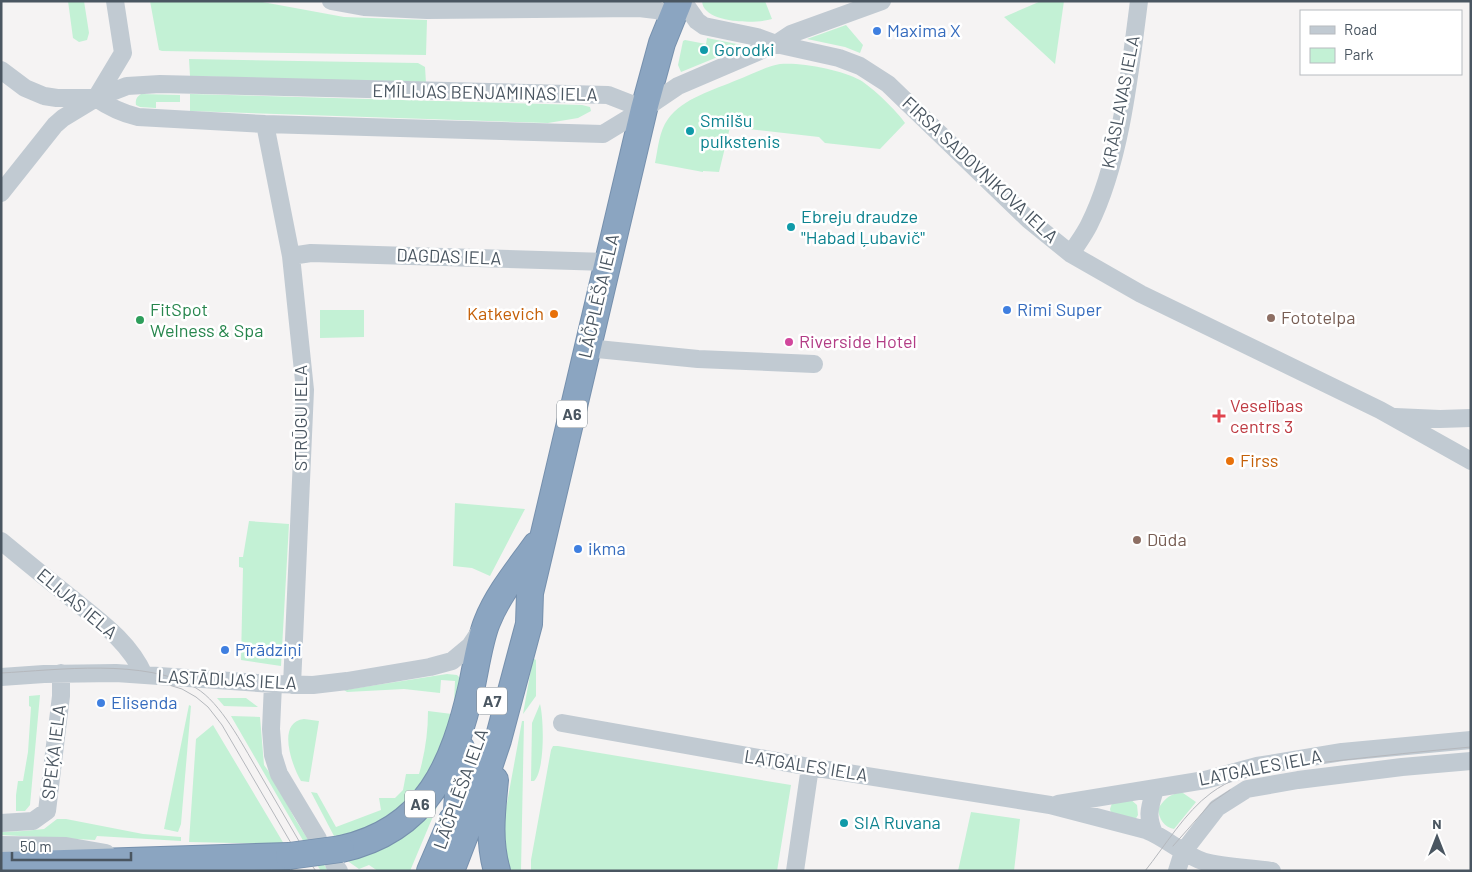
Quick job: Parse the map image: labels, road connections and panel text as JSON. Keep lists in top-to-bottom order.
{
  "streets": {
    "highway": ["LĀČPLĒŠA IELA", "A6", "A7"],
    "street": [
      "EMĪLIJAS BENJAMIŅAS IELA",
      "KRĀSLAVAS IELA",
      "FIRSA SADOVŅIKOVA IELA",
      "DAGDAS IELA",
      "STRŪGU IELA",
      "ELIJAS IELA",
      "LASTĀDIJAS IELA",
      "SPEĶA IELA",
      "LATGALES IELA"
    ]
  },
  "crossings": [
    ["EMĪLIJAS BENJAMIŅAS IELA", "LĀČPLĒŠA IELA"],
    ["EMĪLIJAS BENJAMIŅAS IELA", "STRŪGU IELA"],
    ["KRĀSLAVAS IELA", "FIRSA SADOVŅIKOVA IELA"],
    ["FIRSA SADOVŅIKOVA IELA", "LĀČPLĒŠA IELA"],
    ["DAGDAS IELA", "LĀČPLĒŠA IELA"],
    ["DAGDAS IELA", "STRŪGU IELA"],
    ["LĀČPLĒŠA IELA", "A6"],
    ["A6", "LASTĀDIJAS IELA"],
    ["STRŪGU IELA", "LASTĀDIJAS IELA"],
    ["ELIJAS IELA", "LASTĀDIJAS IELA"],
    ["LASTĀDIJAS IELA", "SPEĶA IELA"]
  ],
  "places": {
    "other": [
      "Maxima X",
      "Gorodki",
      "Smilšu pulkstenis",
      "Ebreju draudze \"Habad Ļubavič\"",
      "Rimi Super",
      "Katkevich",
      "Fototelpa",
      "FitSpot Welness & Spa",
      "Riverside Hotel",
      "Firss",
      "Dūda",
      "ikma",
      "Pīrādziņi",
      "Elisenda",
      "SIA Ruvana"
    ],
    "health": ["Veselības centrs 3"]
  },
  "legend": ["Road", "Park"],
  "scale_bar": "50 m",
  "north": "top"
}
